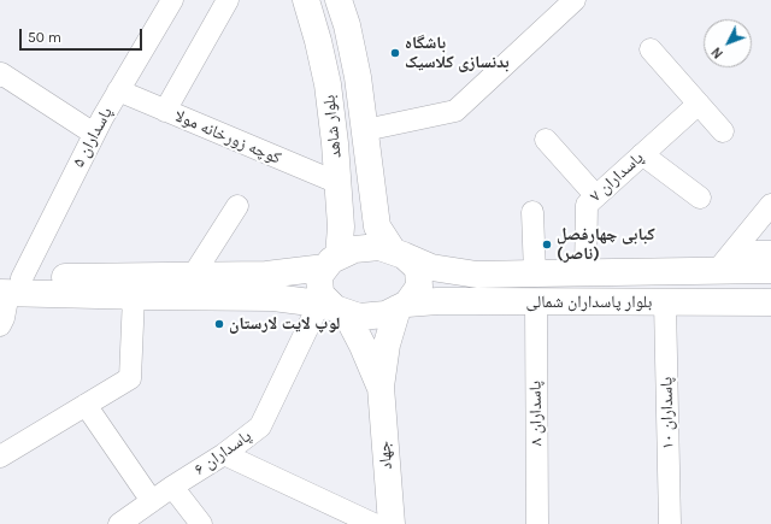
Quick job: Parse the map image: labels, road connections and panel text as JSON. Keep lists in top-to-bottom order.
{
  "streets": {
    "main road": ["بلوار شاهد", "بلوار پاسداران شمالی", "جهاد"],
    "street": [
      "پاسداران ۵",
      "کوچه زورخانه مولا",
      "پاسداران ۷",
      "پاسداران ۸",
      "پاسداران ۱۰",
      "پاسداران ۶"
    ]
  },
  "crossings": [
    ["بلوار شاهد", "کوچه زورخانه مولا"],
    ["بلوار شاهد", "بلوار پاسداران شمالی"],
    ["بلوار شاهد", "پاسداران ۶"],
    ["بلوار شاهد", "جهاد"],
    ["پاسداران ۵", "کوچه زورخانه مولا"],
    ["پاسداران ۷", "بلوار پاسداران شمالی"],
    ["بلوار پاسداران شمالی", "پاسداران ۸"],
    ["بلوار پاسداران شمالی", "پاسداران ۱۰"],
    ["بلوار پاسداران شمالی", "پاسداران ۶"],
    ["بلوار پاسداران شمالی", "جهاد"],
    ["پاسداران ۶", "جهاد"]
  ],
  "places": ["باشگاه بدنسازی کلاسیک", "کبابی چهارفصل (ناصر)", "لوپ لایت لارستان"],
  "scale_bar": "50 m",
  "north": "bottom left"
}
